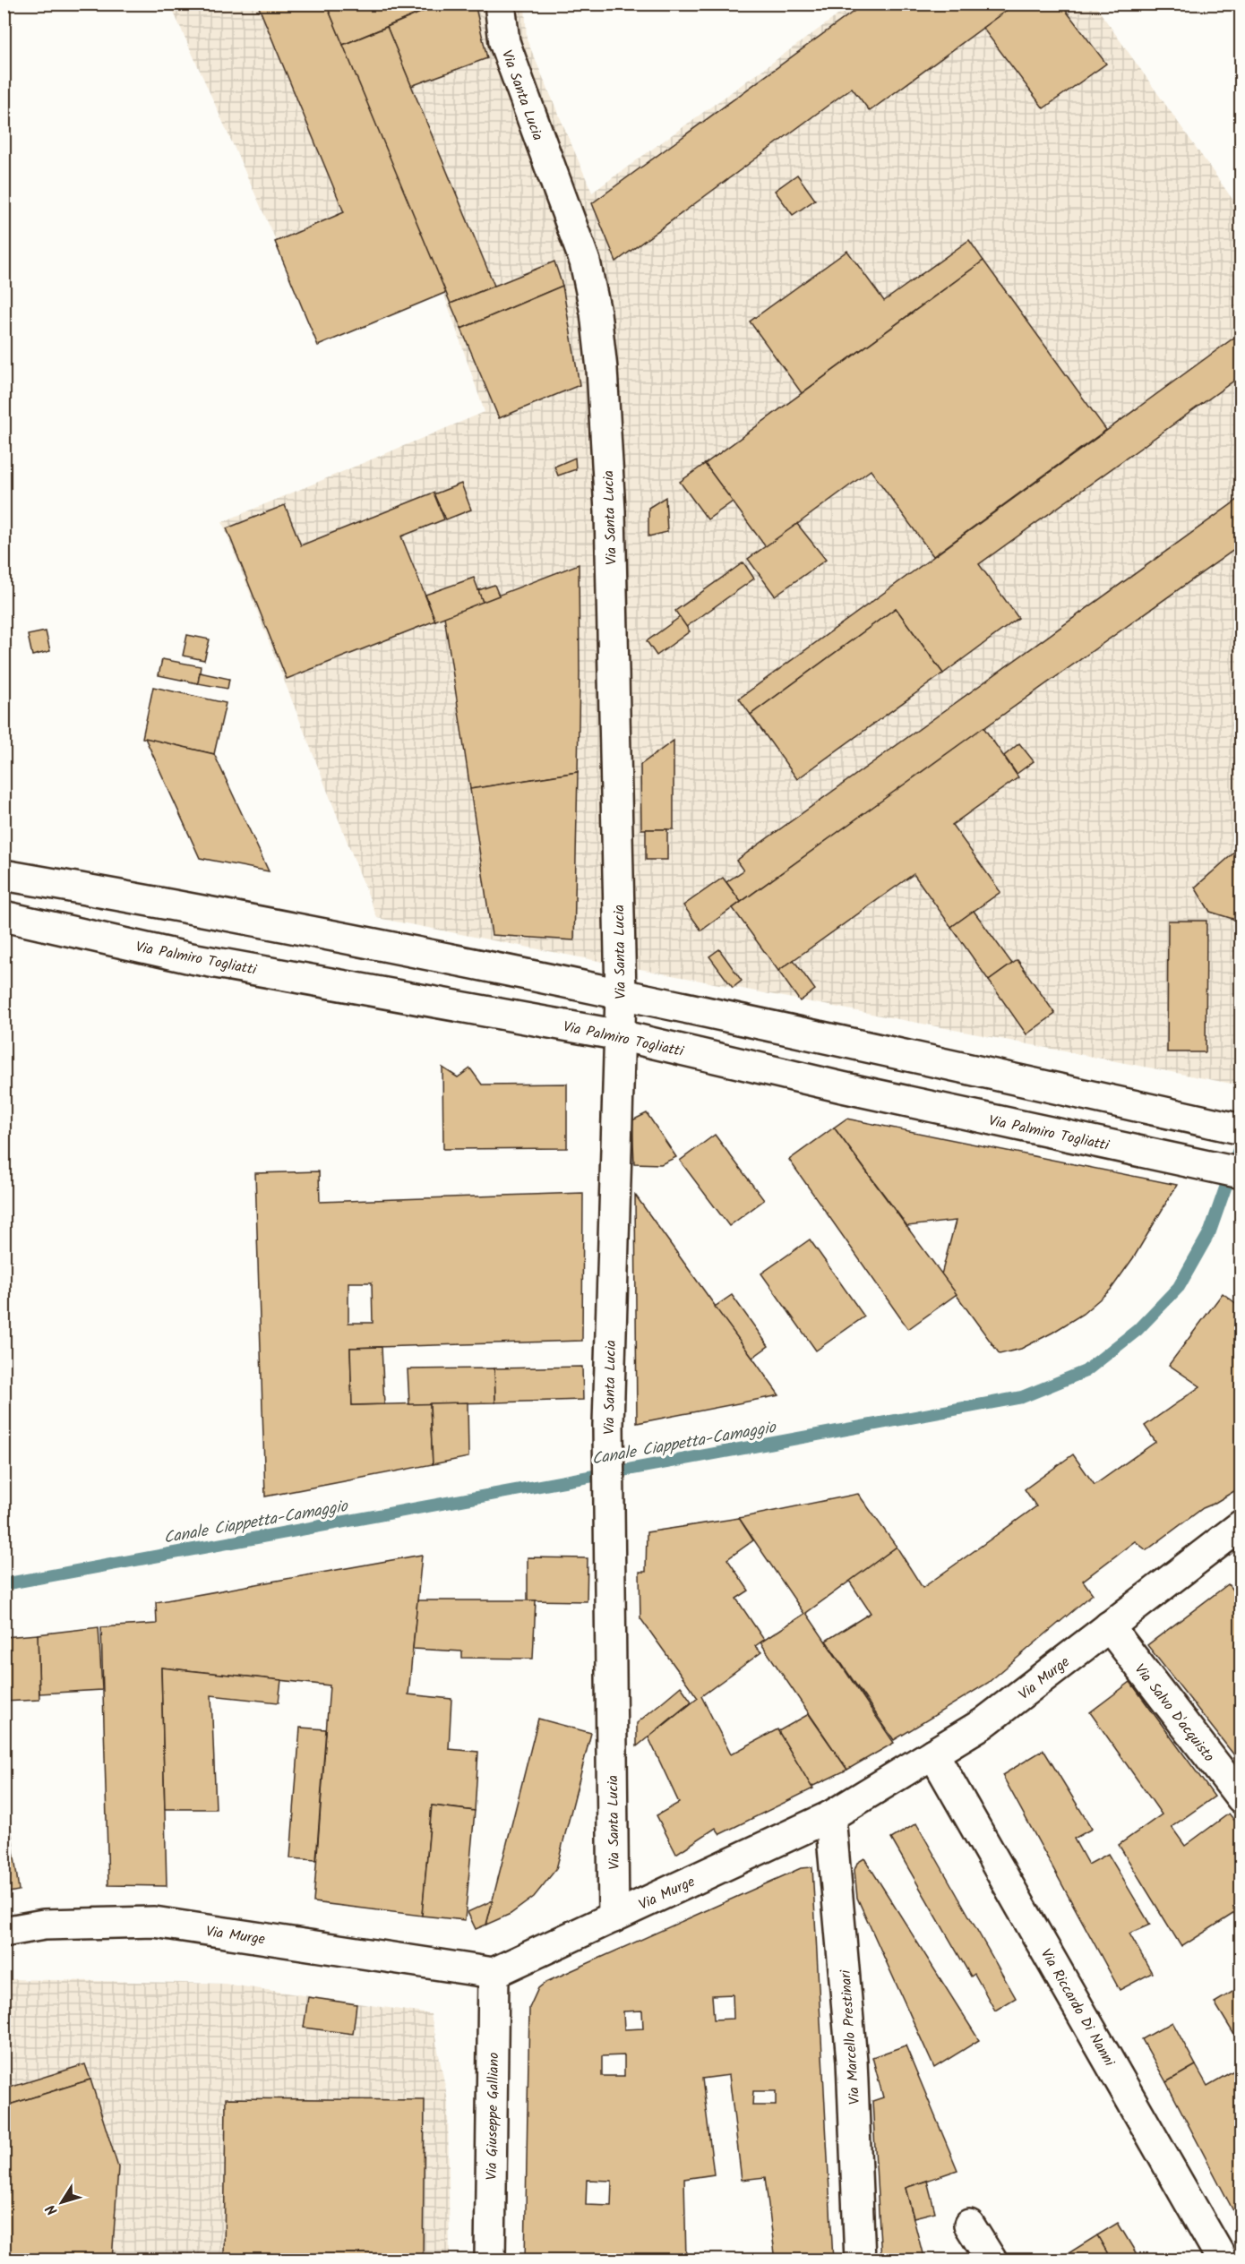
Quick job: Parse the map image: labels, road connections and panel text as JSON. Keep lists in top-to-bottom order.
{
  "streets": {
    "street": [
      "Via Santa Lucia",
      "Via Palmiro Togliatti",
      "Via Murge",
      "Via Salvo D'acquisto",
      "Via Riccardo Di Nanni",
      "Via Marcello Prestinari",
      "Via Giuseppe Galliano"
    ]
  },
  "crossings": [
    ["Via Santa Lucia", "Via Palmiro Togliatti"],
    ["Via Santa Lucia", "Via Murge"],
    ["Via Murge", "Via Salvo D'acquisto"],
    ["Via Murge", "Via Riccardo Di Nanni"],
    ["Via Murge", "Via Marcello Prestinari"],
    ["Via Murge", "Via Giuseppe Galliano"]
  ],
  "water": ["Canale Ciappetta-Camaggio"],
  "north": "bottom left"
}
